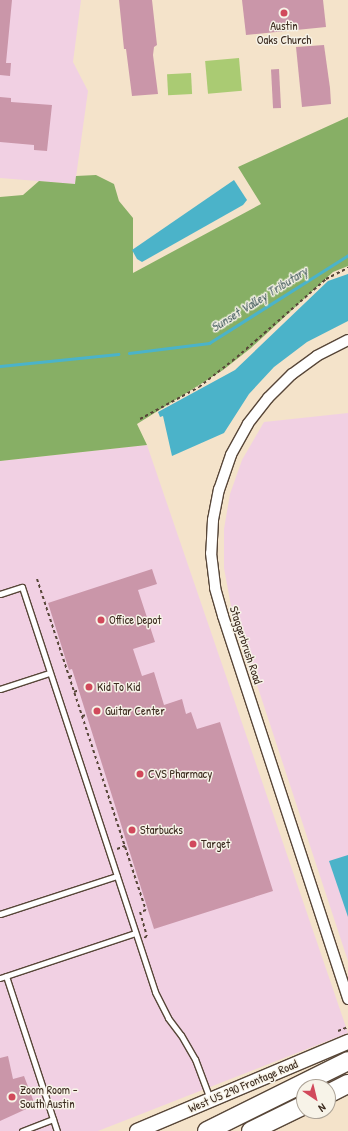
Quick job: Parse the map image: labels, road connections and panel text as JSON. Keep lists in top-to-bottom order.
{
  "streets": {
    "main road": ["West US 290 Frontage Road"],
    "street": ["Staggerbrush Road"]
  },
  "water": ["Sunset Valley Tributary"],
  "places": [
    "Austin Oaks Church",
    "Office Depot",
    "Kid To Kid",
    "Guitar Center",
    "CVS Pharmacy",
    "Starbucks",
    "Target",
    "Zoom Room - South Austin"
  ],
  "north": "bottom right"
}
